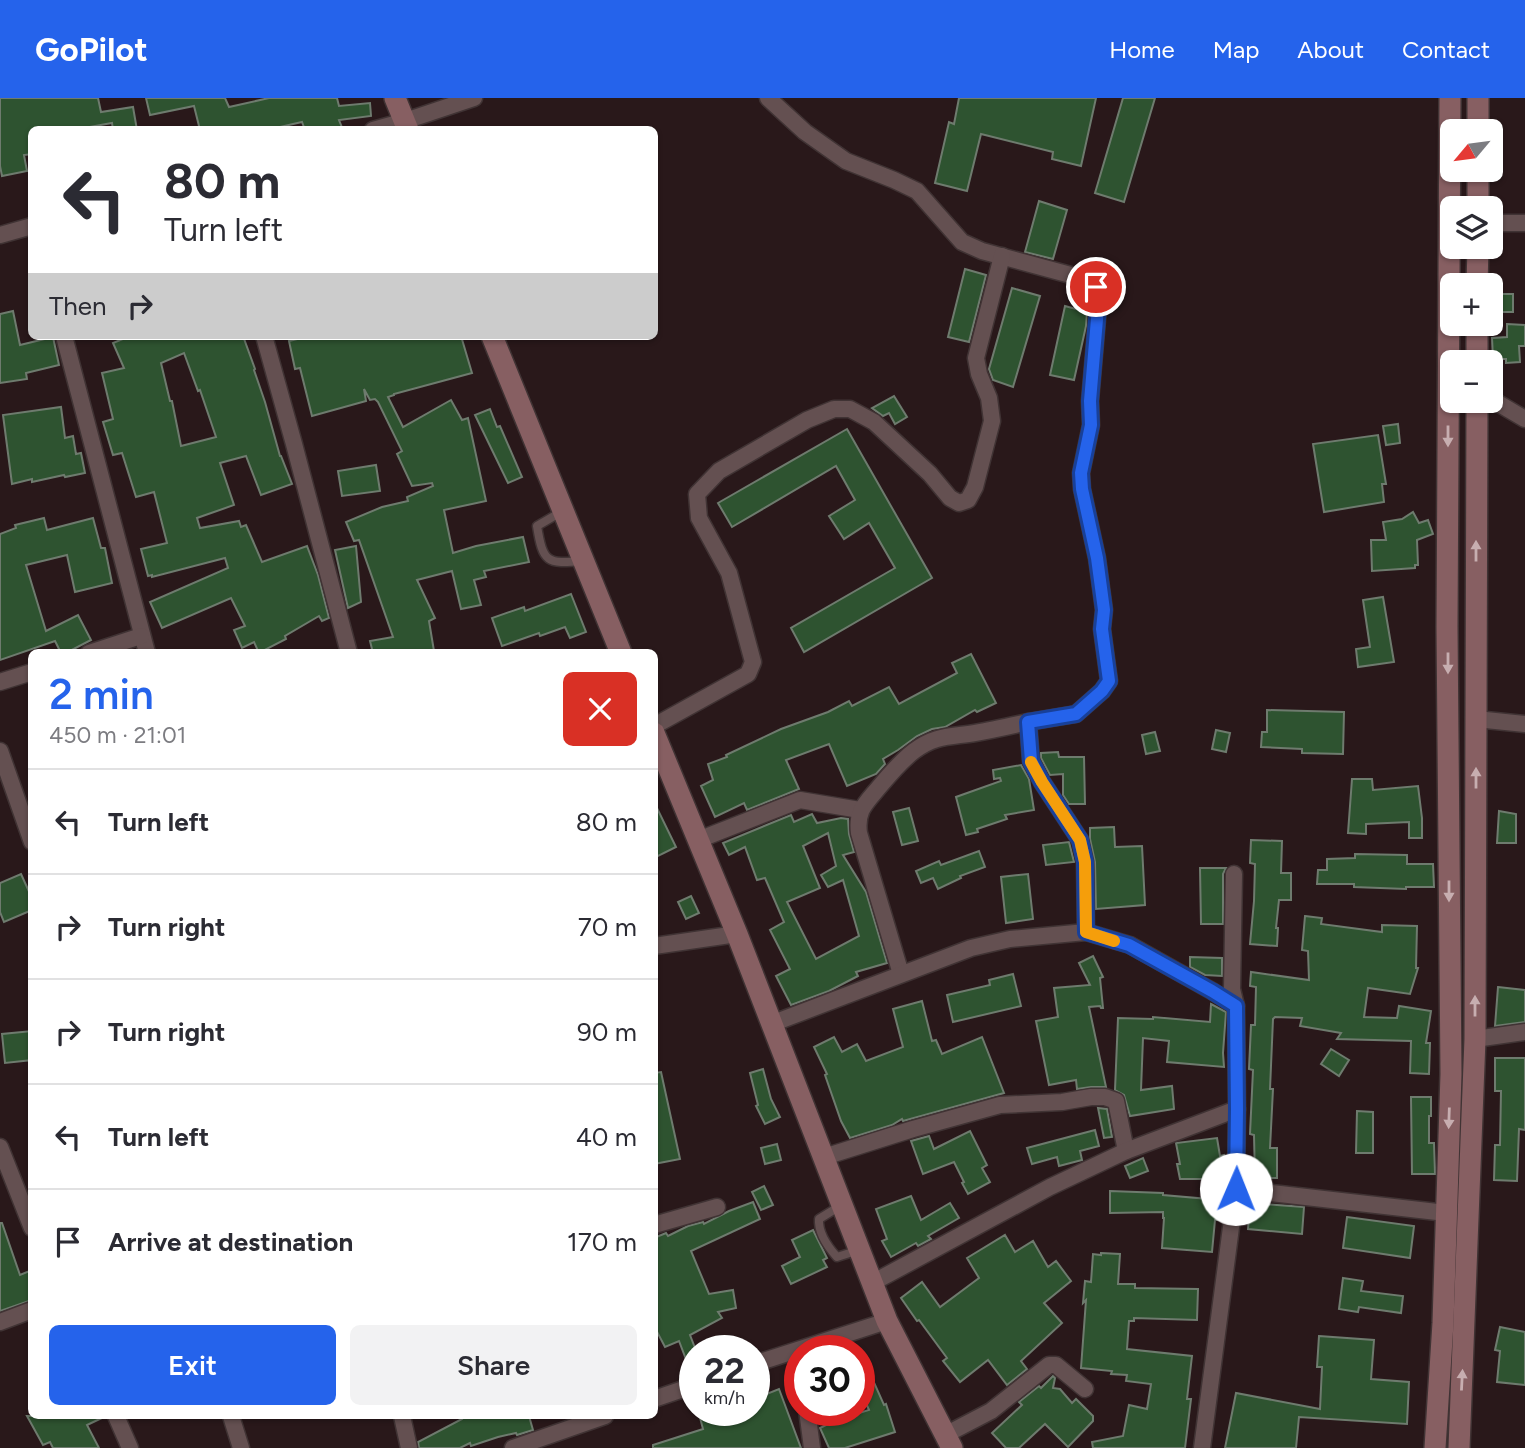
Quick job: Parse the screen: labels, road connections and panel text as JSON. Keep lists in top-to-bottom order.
{
  "north": "bottom left",
  "page": {
    "header": "GoPilot",
    "nav": [
      "Home",
      "Map",
      "About",
      "Contact"
    ],
    "map_buttons": ["+", "−"],
    "turn": ["80 m", "Turn left"],
    "then": "Then",
    "heading": ["2 min", "450 m · 21:01"],
    "list": [
      {
        "name": "Turn left",
        "value": "80 m"
      },
      {
        "name": "Turn right",
        "value": "70 m"
      },
      {
        "name": "Turn right",
        "value": "90 m"
      },
      {
        "name": "Turn left",
        "value": "40 m"
      },
      {
        "name": "Arrive at destination",
        "value": "170 m"
      }
    ],
    "buttons": ["Exit", "Share"],
    "speed": "22 km/h",
    "limit": "30"
  }
}
